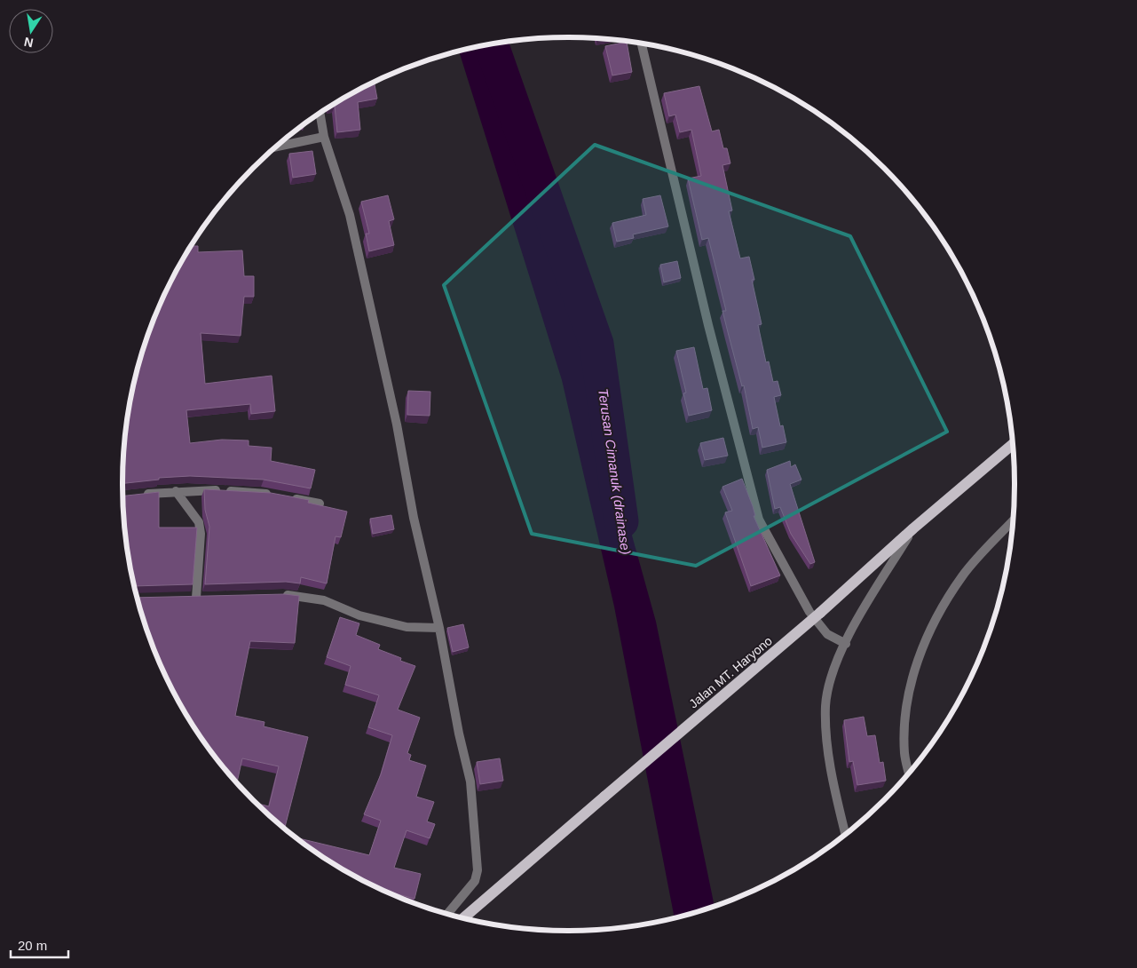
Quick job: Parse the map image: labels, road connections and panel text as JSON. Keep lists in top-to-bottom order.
{
  "streets": {
    "main road": ["Jalan MT. Haryono"]
  },
  "water": ["Terusan Cimanuk (drainase)"],
  "scale_bar": "20 m",
  "north": "bottom"
}
